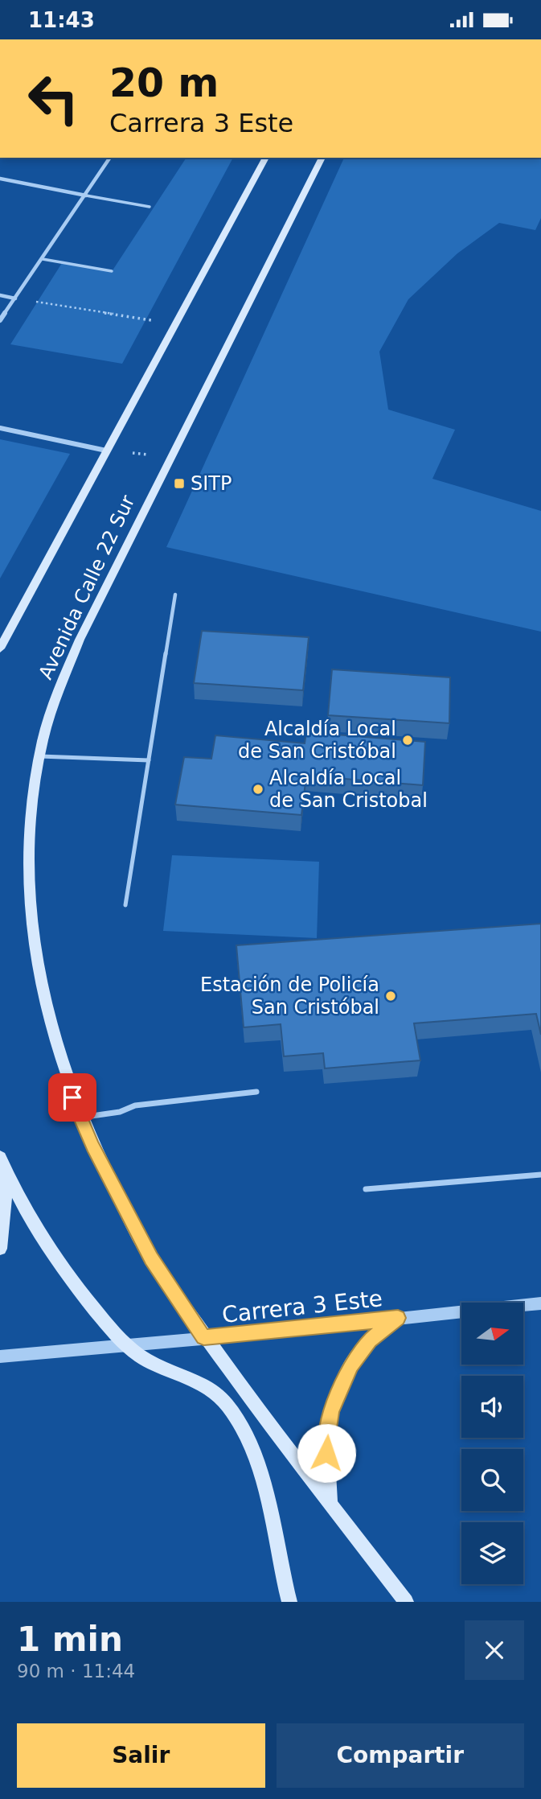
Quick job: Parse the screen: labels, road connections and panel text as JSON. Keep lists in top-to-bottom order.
{
  "streets": {
    "main road": ["Avenida Calle 22 Sur"],
    "street": ["Carrera 3 Este"]
  },
  "crossings": [
    ["Avenida Calle 22 Sur", "Carrera 3 Este"]
  ],
  "places": {
    "transit": ["SITP"],
    "other": ["Alcaldía Local de San Cristóbal", "Alcaldía Local de San Cristobal", "Estación de Policía San Cristóbal"]
  },
  "north": "right",
  "page": {
    "status": "11:43",
    "turn": ["20 m", "Carrera 3 Este"],
    "heading": ["1 min", "90 m · 11:44"],
    "buttons": ["Salir", "Compartir"]
  }
}
